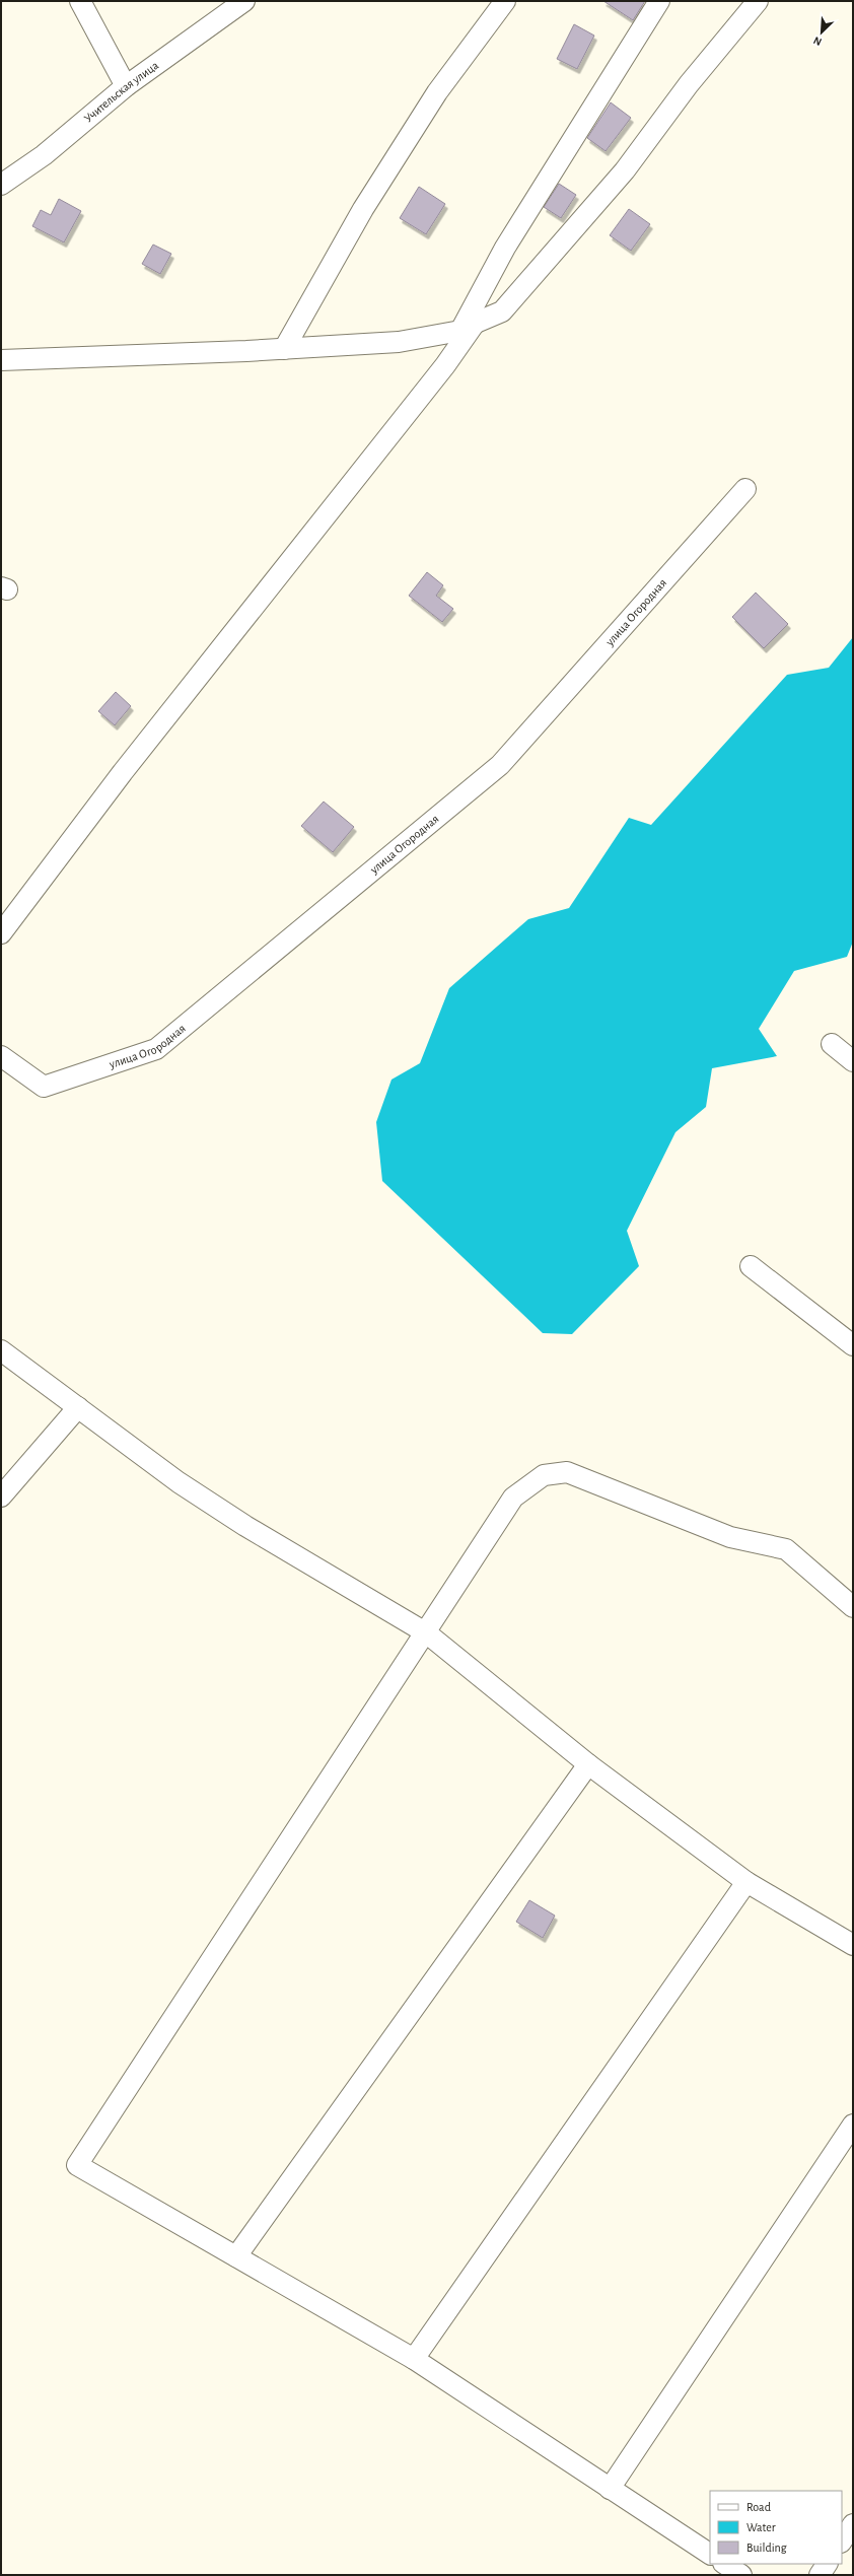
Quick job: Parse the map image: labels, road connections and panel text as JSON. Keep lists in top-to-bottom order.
{
  "streets": {
    "street": ["Учительская улица", "улица Огородная"]
  },
  "legend": ["Road", "Water", "Building"],
  "north": "bottom left"
}
